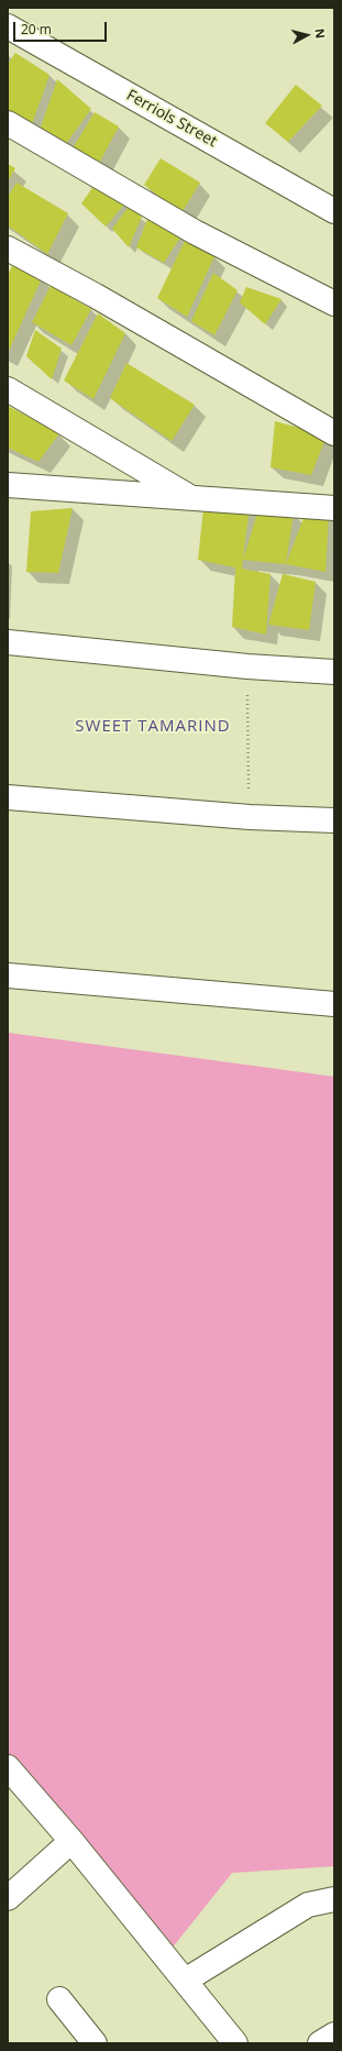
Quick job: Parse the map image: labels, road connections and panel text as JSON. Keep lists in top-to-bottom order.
{
  "streets": {
    "street": ["Ferriols Street"]
  },
  "districts": ["SWEET TAMARIND"],
  "scale_bar": "20 m",
  "north": "right"
}
